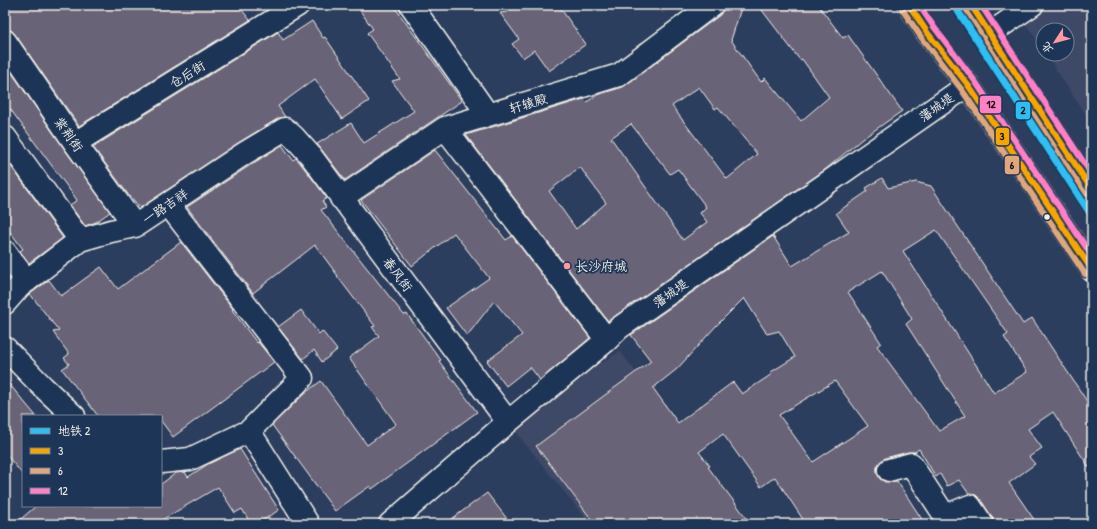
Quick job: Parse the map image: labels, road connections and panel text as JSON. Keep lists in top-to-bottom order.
{
  "streets": {
    "street": [
      "仓后街",
      "轩辕殿",
      "藩城堤",
      "紫荆街",
      "一路吉祥",
      "春风街"
    ]
  },
  "crossings": [
    ["仓后街", "紫荆街"],
    ["轩辕殿", "春风街"],
    ["藩城堤", "春风街"],
    ["紫荆街", "一路吉祥"],
    ["一路吉祥", "春风街"]
  ],
  "places": ["长沙府城"],
  "lines": [
    "metro line 2",
    "transit line 3",
    "transit line 12",
    "transit line 6"
  ],
  "legend": [
    "地铁 2",
    "3",
    "6",
    "12"
  ],
  "north": "bottom left"
}
